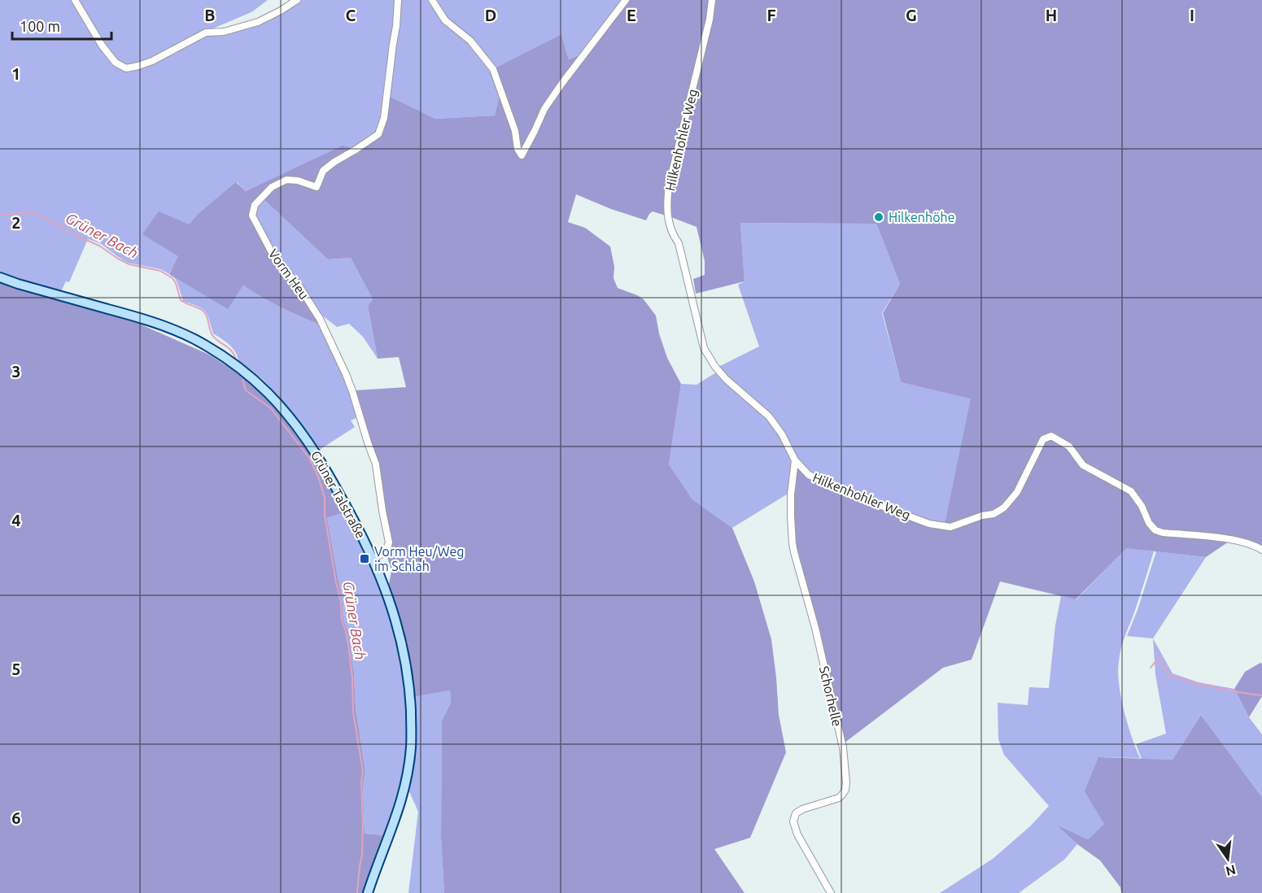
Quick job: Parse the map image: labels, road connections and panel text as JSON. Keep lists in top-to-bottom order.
{
  "streets": {
    "main road": ["Grüner Talstraße"],
    "street": ["Hilkenhohler Weg", "Vorm Heu", "Schorhelle"]
  },
  "crossings": [
    ["Hilkenhohler Weg", "Schorhelle"],
    ["Vorm Heu", "Grüner Talstraße"]
  ],
  "water": ["Grüner Bach"],
  "places": {
    "other": ["Hilkenhöhe"],
    "transit": ["Vorm Heu/Weg im Schlah"]
  },
  "scale_bar": "100 m",
  "north": "bottom",
  "grid": {
    "columns": [
      "B",
      "C",
      "D",
      "E",
      "F",
      "G",
      "H",
      "I"
    ],
    "rows": [
      "1",
      "2",
      "3",
      "4",
      "5",
      "6"
    ]
  }
}
